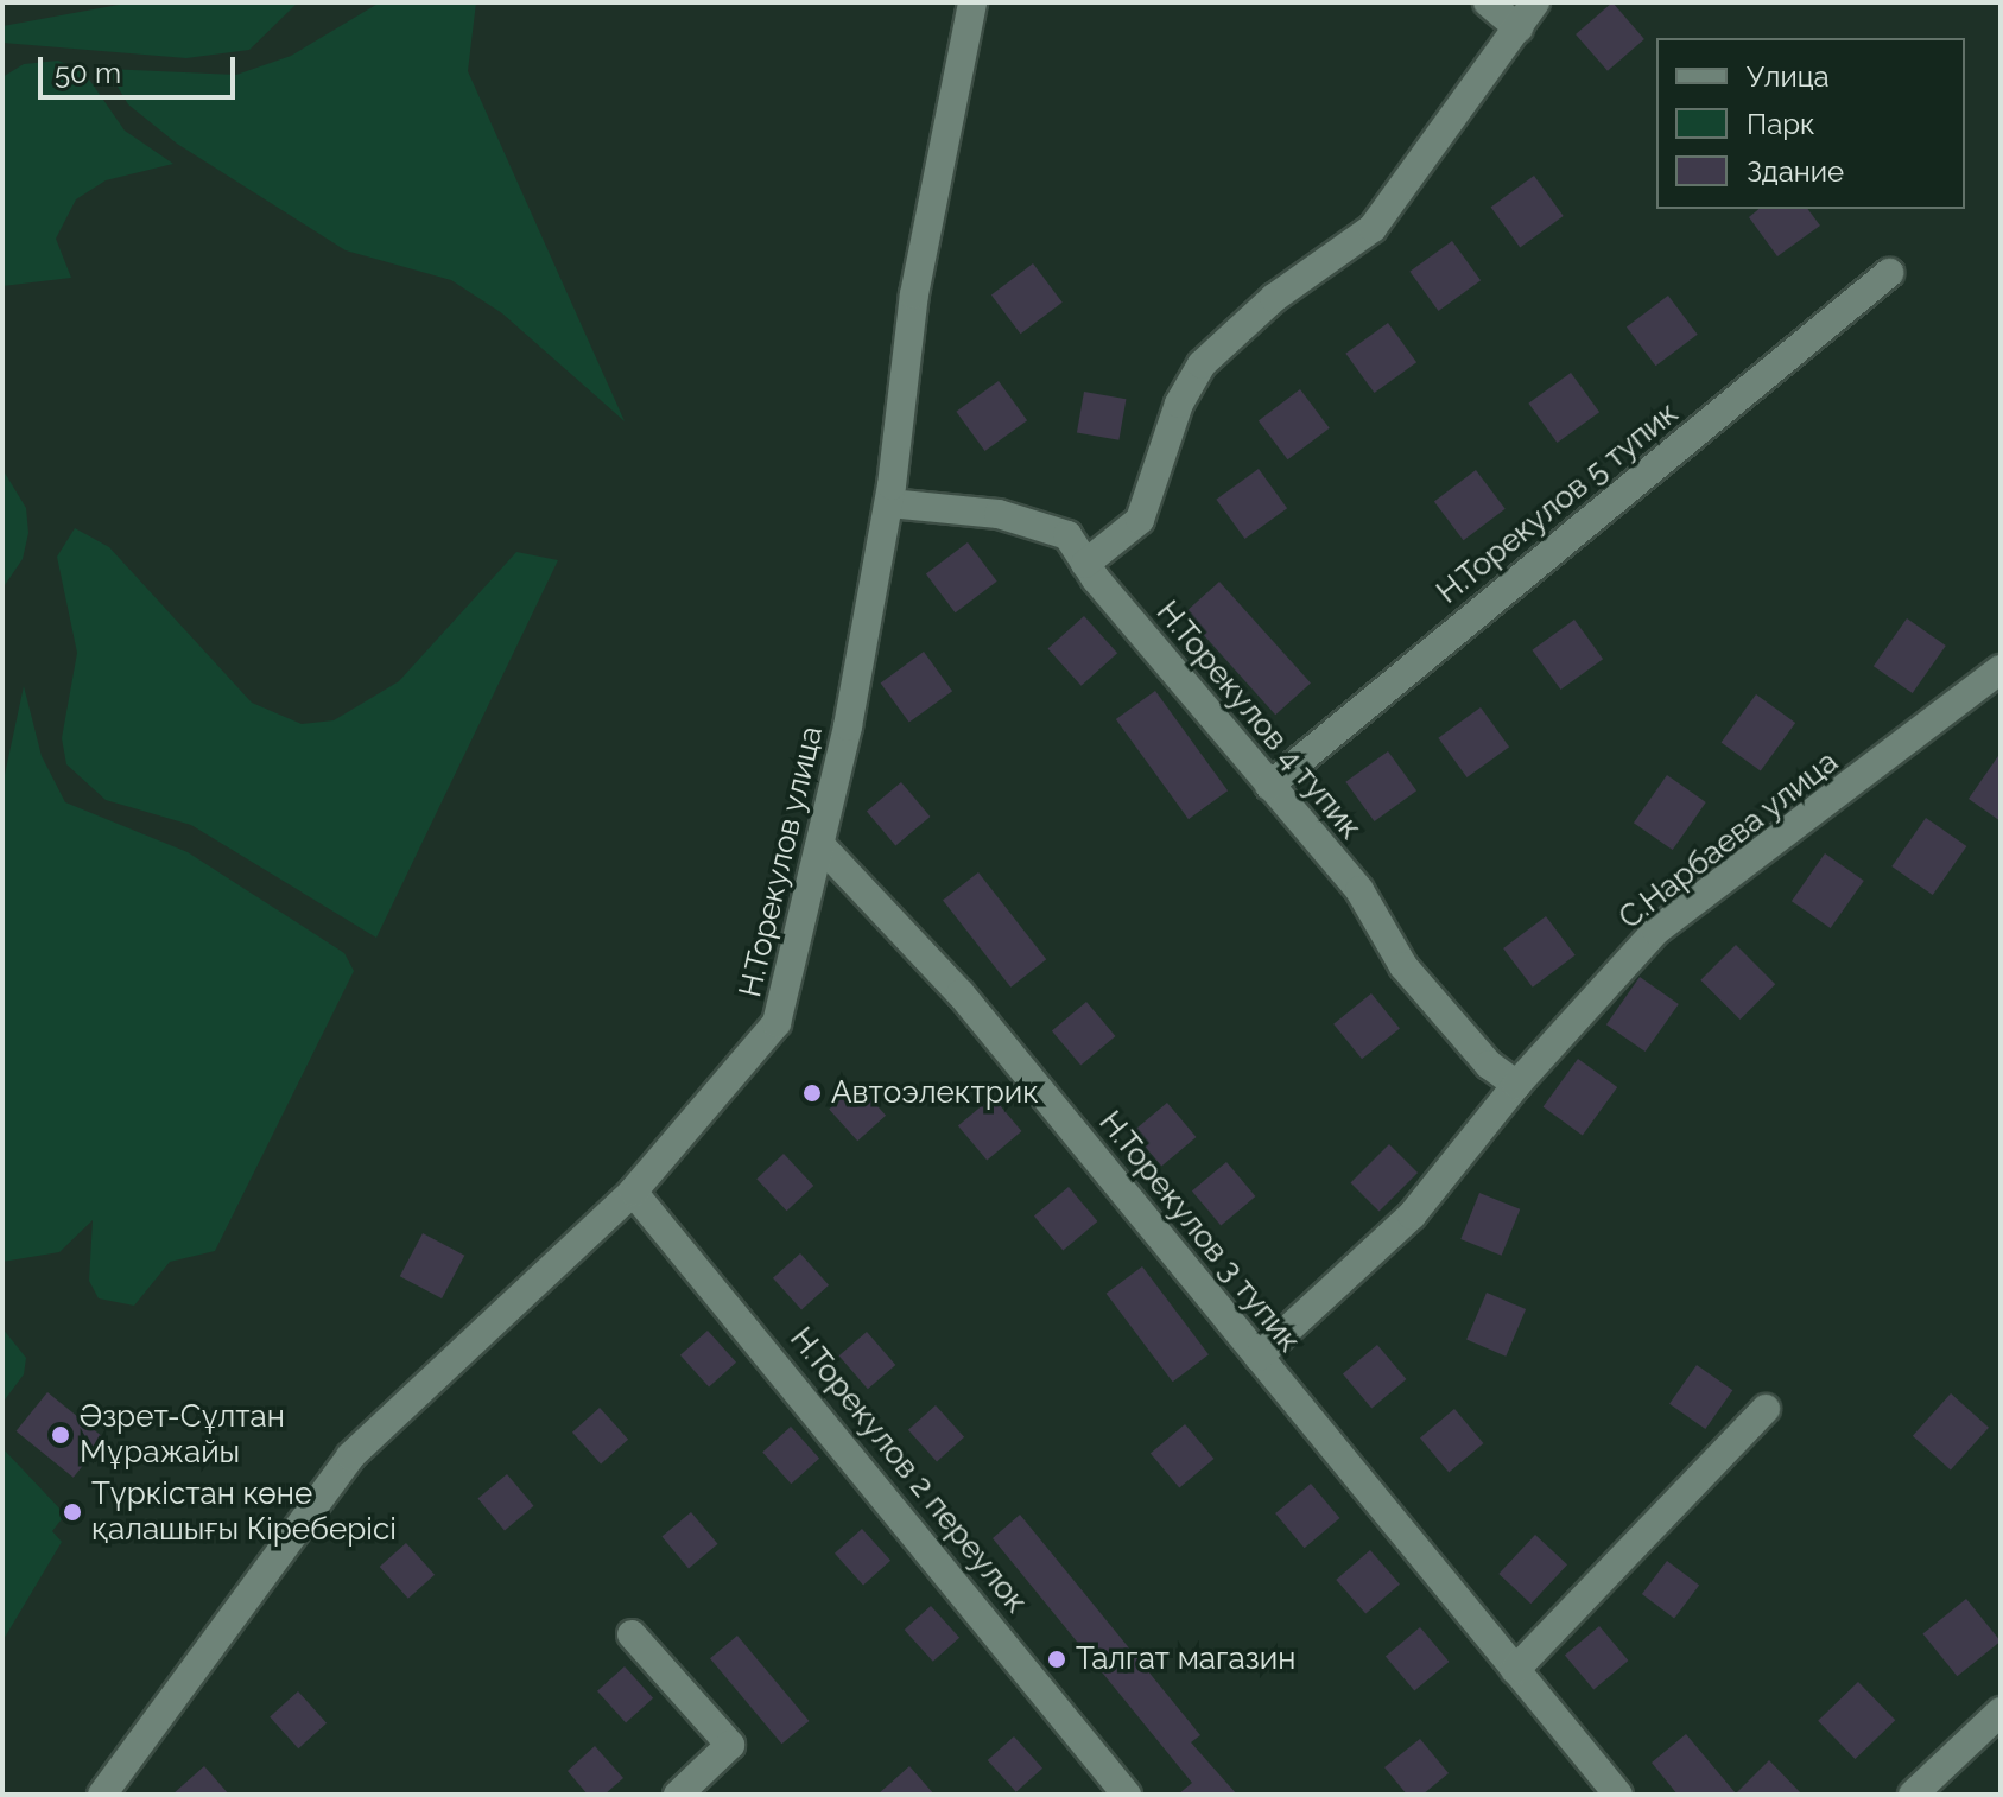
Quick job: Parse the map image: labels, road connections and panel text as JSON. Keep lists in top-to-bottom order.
{
  "streets": {
    "street": [
      "Н.Торекулов 5 тупик",
      "Н.Торекулов 4 тупик",
      "С.Нарбаева улица",
      "Н.Торекулов улица",
      "Н.Торекулов 3 тупик",
      "Н.Торекулов 2 переулок"
    ]
  },
  "crossings": [
    ["Н.Торекулов 5 тупик", "Н.Торекулов 4 тупик"],
    ["Н.Торекулов 4 тупик", "С.Нарбаева улица"],
    ["Н.Торекулов 4 тупик", "Н.Торекулов улица"],
    ["С.Нарбаева улица", "Н.Торекулов 3 тупик"],
    ["Н.Торекулов улица", "Н.Торекулов 3 тупик"],
    ["Н.Торекулов улица", "Н.Торекулов 2 переулок"]
  ],
  "places": [
    "Автоэлектрик",
    "Әзрет-Сұлтан Мұражайы",
    "Түркістан көне қалашығы Кіреберісі",
    "Талгат магазин"
  ],
  "legend": ["Улица", "Парк", "Здание"],
  "scale_bar": "50 m"
}
